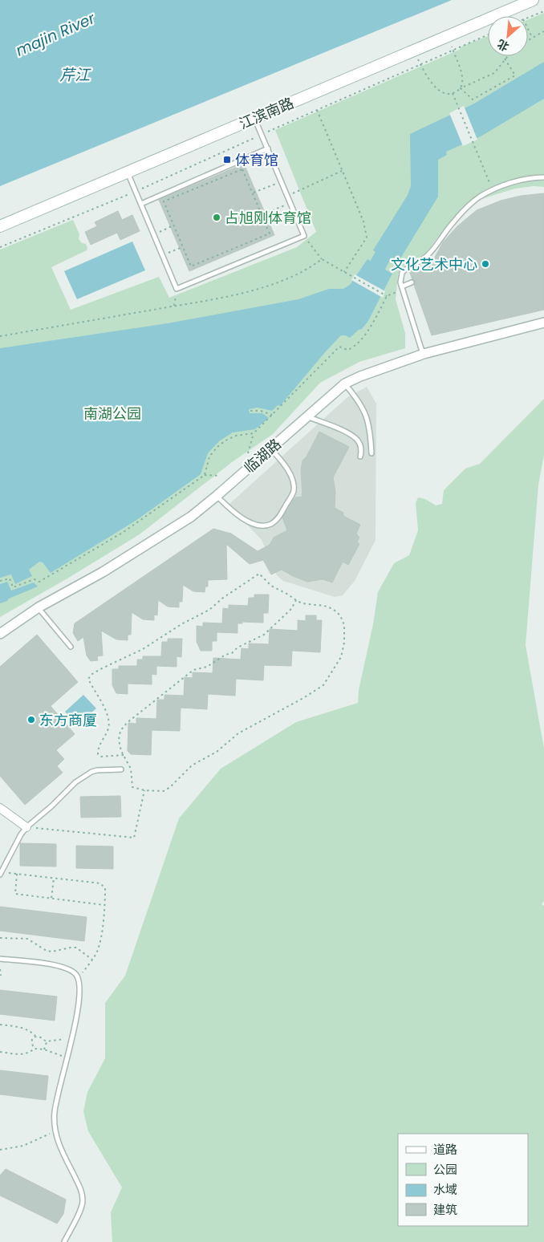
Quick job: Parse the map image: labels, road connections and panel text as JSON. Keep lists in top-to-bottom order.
{
  "streets": {
    "main road": ["江滨南路"],
    "street": ["临湖路"]
  },
  "water": ["majin River", "芹江"],
  "parks": ["南湖公园"],
  "places": {
    "transit": ["体育馆"],
    "other": ["占旭刚体育馆", "文化艺术中心", "东方商厦"]
  },
  "legend": [
    "道路",
    "公园",
    "水域",
    "建筑"
  ],
  "north": "bottom left"
}
